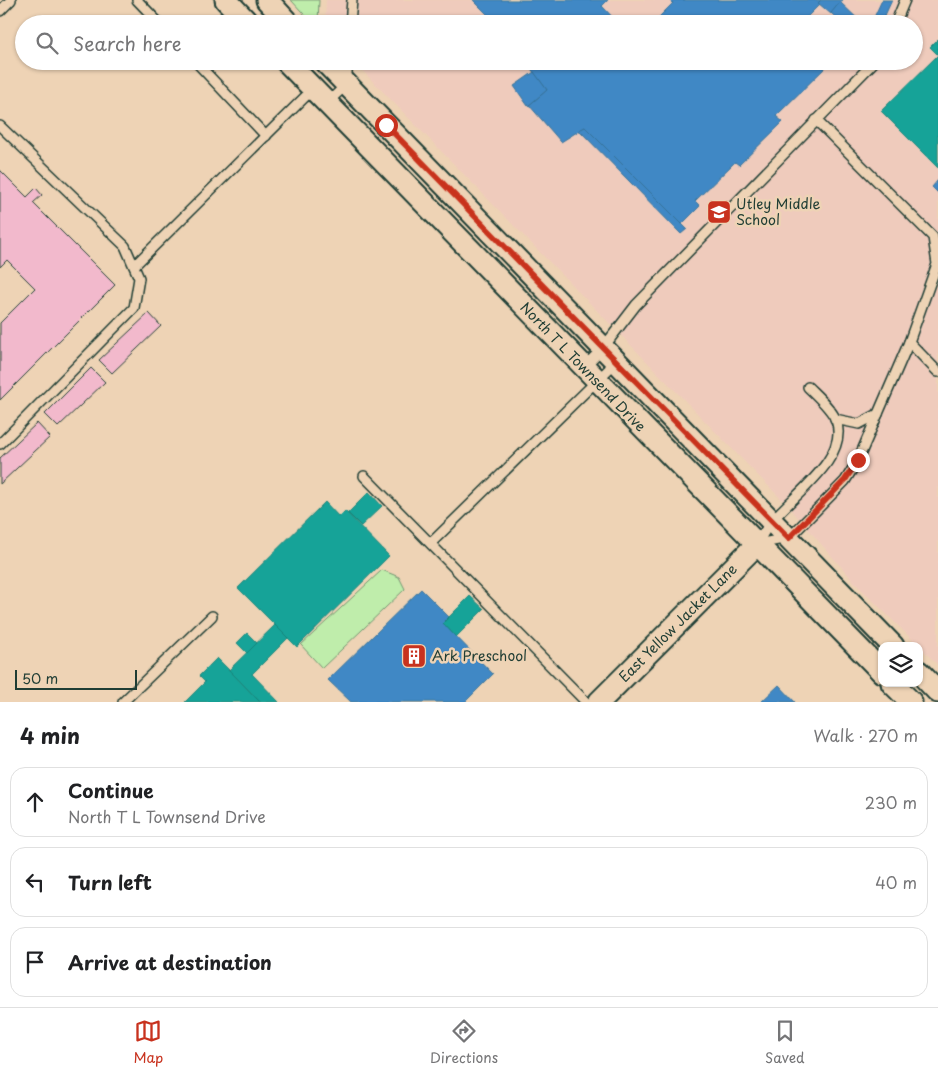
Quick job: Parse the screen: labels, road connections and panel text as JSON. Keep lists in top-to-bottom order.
{
  "streets": {
    "street": ["North T L Townsend Drive", "East Yellow Jacket Lane"]
  },
  "crossings": [
    ["North T L Townsend Drive", "East Yellow Jacket Lane"]
  ],
  "places": {
    "school or university": ["Utley Middle School"],
    "building": ["Ark Preschool"]
  },
  "scale_bar": "50 m",
  "page": {
    "search": "Search here",
    "scale": "50 m",
    "heading": ["4 min", "Walk · 270 m"],
    "list": [
      ["Continue", "North T L Townsend Drive", "230 m"],
      ["Turn left", "40 m"],
      "Arrive at destination"
    ],
    "nav": ["Map", "Directions", "Saved"]
  }
}
